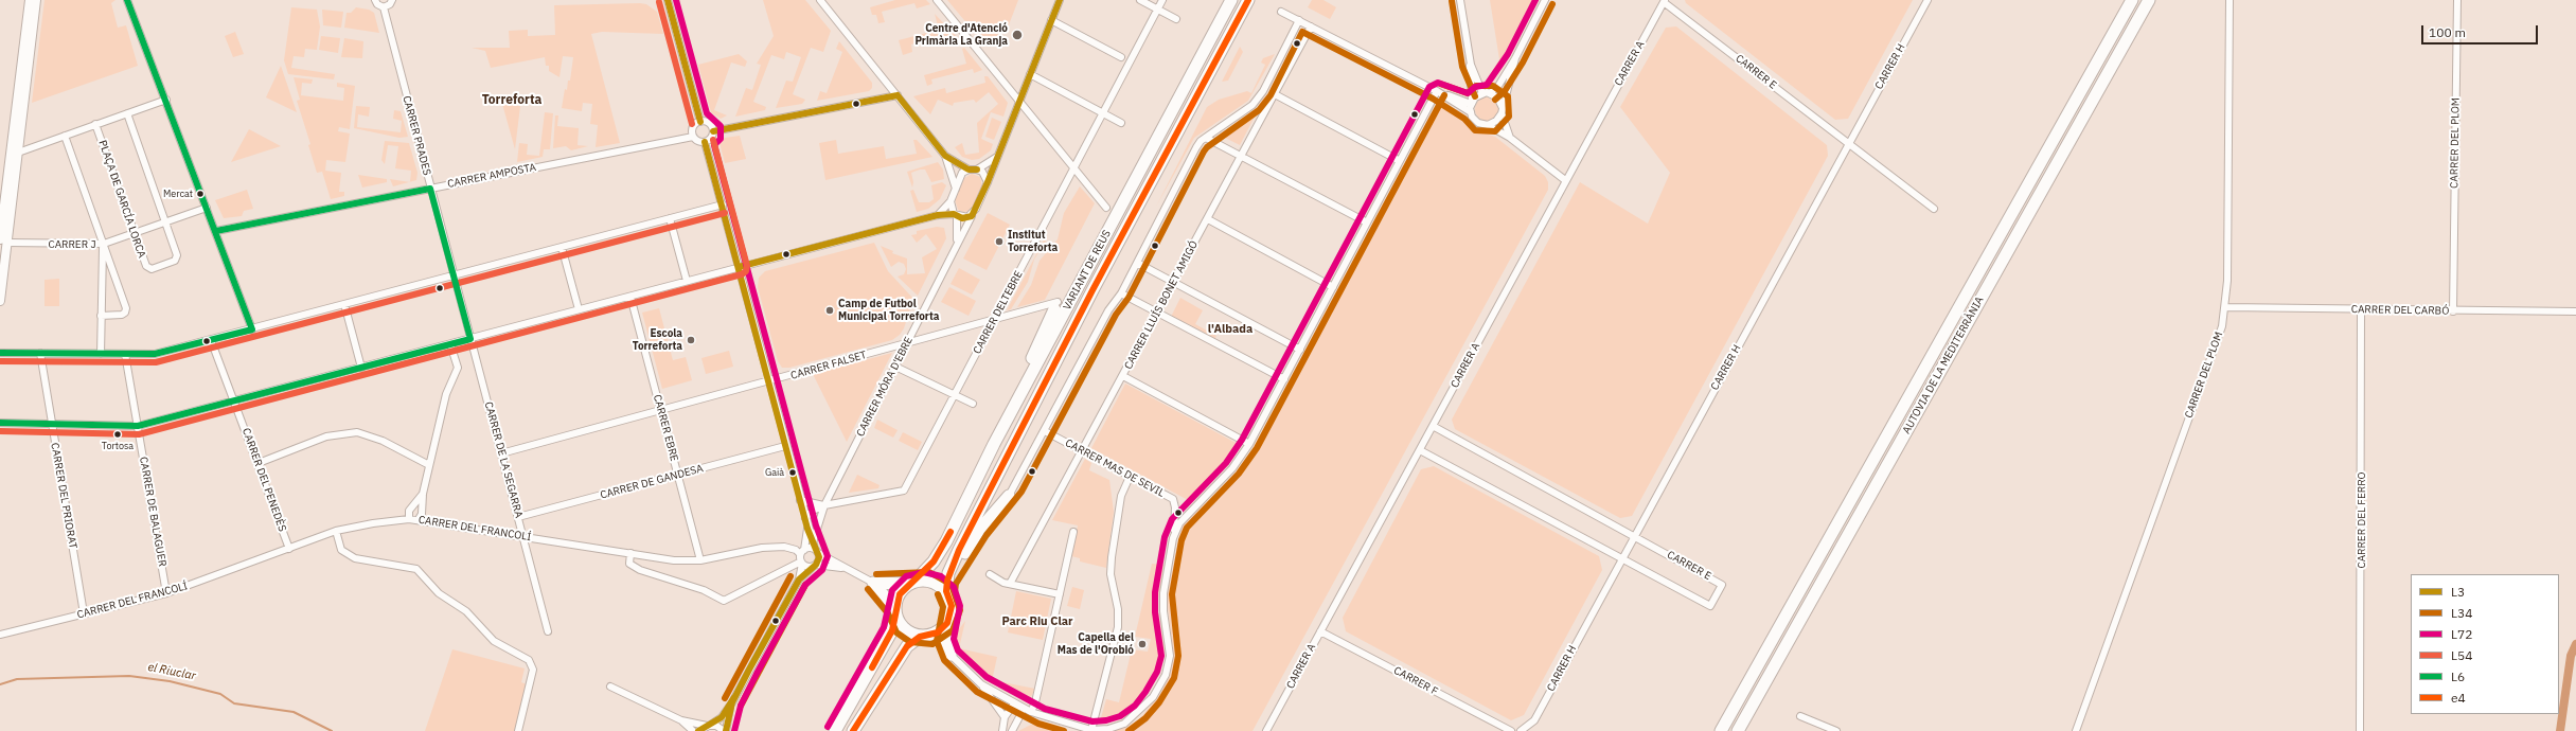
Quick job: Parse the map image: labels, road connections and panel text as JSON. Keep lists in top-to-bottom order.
{
  "streets": {
    "highway": ["VARIANT DE REUS", "AUTOVIA DE LA MEDITERRÀNIA"],
    "street": [
      "CARRER A",
      "CARRER H",
      "CARRER E",
      "CARRER PRADES",
      "CARRER DEL PLOM",
      "CARRER AMPOSTA",
      "PLAÇA DE GARCÍA LORCA",
      "CARRER J",
      "CARRER LLUÍS BONET AMIGÓ",
      "CARRER DEL CARBÓ",
      "CARRER DELTEBRE",
      "CARRER FALSET",
      "CARRER MÓRA D'EBRE",
      "CARRER EBRE",
      "CARRER DE LA SEGARRA",
      "CARRER MAS DE SEVIL",
      "CARRER DEL PENEDÈS",
      "CARRER DE GANDESA",
      "CARRER DEL PRIORAT",
      "CARRER DE BALAGUER",
      "CARRER DEL FERRO",
      "CARRER DEL FRANCOLÍ",
      "CARRER F"
    ]
  },
  "crossings": [
    ["CARRER A", "CARRER E"],
    ["CARRER A", "CARRER F"],
    ["CARRER H", "CARRER E"],
    ["CARRER PRADES", "CARRER AMPOSTA"],
    ["CARRER PRADES", "CARRER DE LA SEGARRA"],
    ["CARRER DEL PLOM", "CARRER DEL CARBÓ"],
    ["PLAÇA DE GARCÍA LORCA", "CARRER J"],
    ["CARRER LLUÍS BONET AMIGÓ", "CARRER MAS DE SEVIL"],
    ["CARRER DEL CARBÓ", "CARRER DEL FERRO"],
    ["CARRER DELTEBRE", "CARRER FALSET"],
    ["CARRER DELTEBRE", "CARRER MÓRA D'EBRE"],
    ["CARRER FALSET", "CARRER MÓRA D'EBRE"],
    ["CARRER FALSET", "CARRER EBRE"],
    ["CARRER FALSET", "CARRER DE LA SEGARRA"],
    ["CARRER MÓRA D'EBRE", "CARRER DEL FRANCOLÍ"],
    ["CARRER EBRE", "CARRER DE GANDESA"],
    ["CARRER EBRE", "CARRER DEL FRANCOLÍ"],
    ["CARRER DE LA SEGARRA", "CARRER DE GANDESA"],
    ["CARRER DE LA SEGARRA", "CARRER DEL FRANCOLÍ"],
    ["CARRER DEL PENEDÈS", "CARRER DEL FRANCOLÍ"],
    ["CARRER DEL PRIORAT", "CARRER DEL FRANCOLÍ"],
    ["CARRER DE BALAGUER", "CARRER DEL FRANCOLÍ"]
  ],
  "districts": ["Torreforta", "l'Albada", "Parc Riu Clar"],
  "water": ["el Riuclar"],
  "places": [
    "Centre d'Atenció Primària La Granja",
    "Mercat",
    "Institut Torreforta",
    "Camp de Futbol Municipal Torreforta",
    "Escola Torreforta",
    "Tortosa",
    "Gaià",
    "Capella del Mas de l'Orobió"
  ],
  "lines": [
    "transit line L3",
    "transit line L72",
    "transit line L6",
    "transit line e4",
    "transit line L34",
    "transit line L54"
  ],
  "legend": [
    "L3",
    "L34",
    "L72",
    "L54",
    "L6",
    "e4"
  ],
  "scale_bar": "100 m"
}
